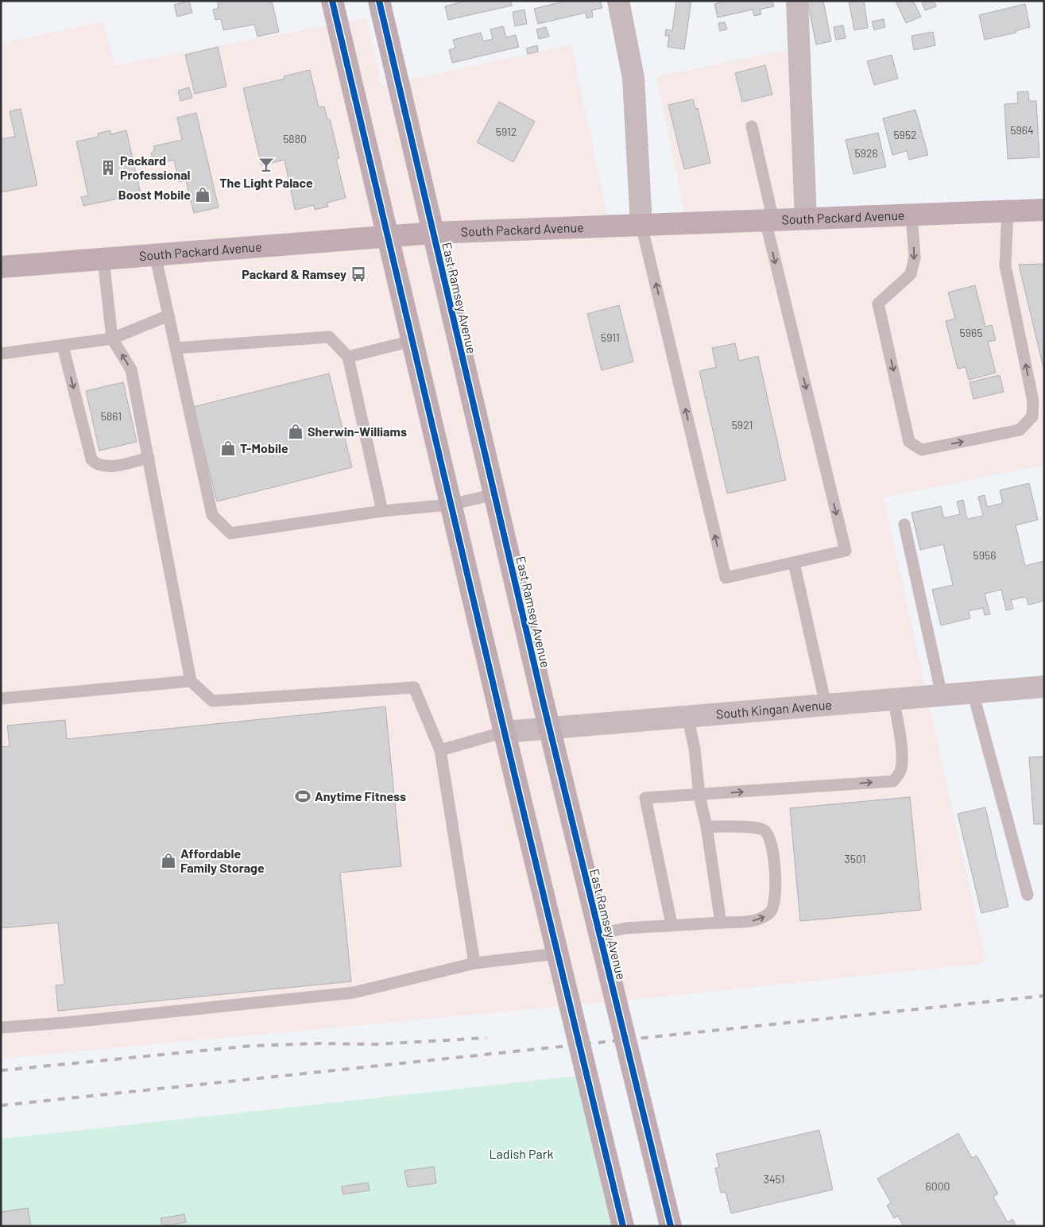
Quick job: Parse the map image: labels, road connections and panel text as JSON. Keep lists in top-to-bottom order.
{
  "streets": {
    "street": ["South Packard Avenue", "East Ramsey Avenue", "South Kingan Avenue"]
  },
  "crossings": [
    ["South Packard Avenue", "East Ramsey Avenue"],
    ["East Ramsey Avenue", "South Kingan Avenue"]
  ],
  "parks": ["Ladish Park"],
  "places": {
    "bar": ["The Light Palace"],
    "building": ["Packard Professional"],
    "shop": [
      "Boost Mobile",
      "Sherwin-Williams",
      "T-Mobile",
      "Affordable Family Storage"
    ],
    "bus stop": ["Packard & Ramsey"],
    "sports": ["Anytime Fitness"]
  },
  "house_numbers": [
    "5964",
    "5912",
    "5952",
    "5880",
    "5926",
    "5965",
    "5911",
    "5861",
    "5921",
    "5956",
    "3501",
    "3451",
    "6000"
  ]
}
